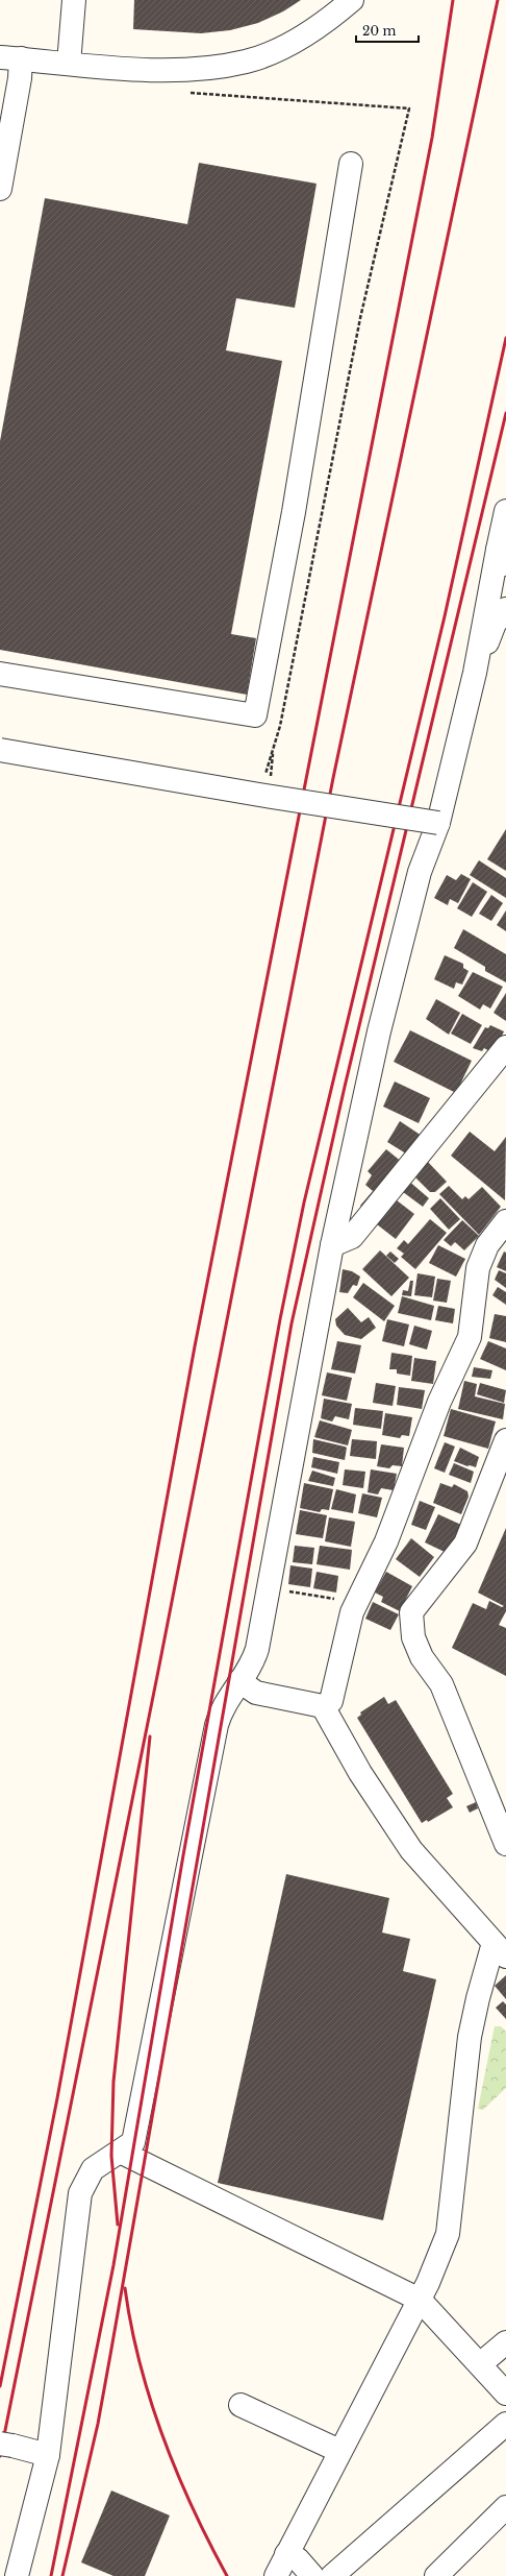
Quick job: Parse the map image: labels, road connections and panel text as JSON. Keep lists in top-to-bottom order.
{
  "scale_bar": "20 m"
}
